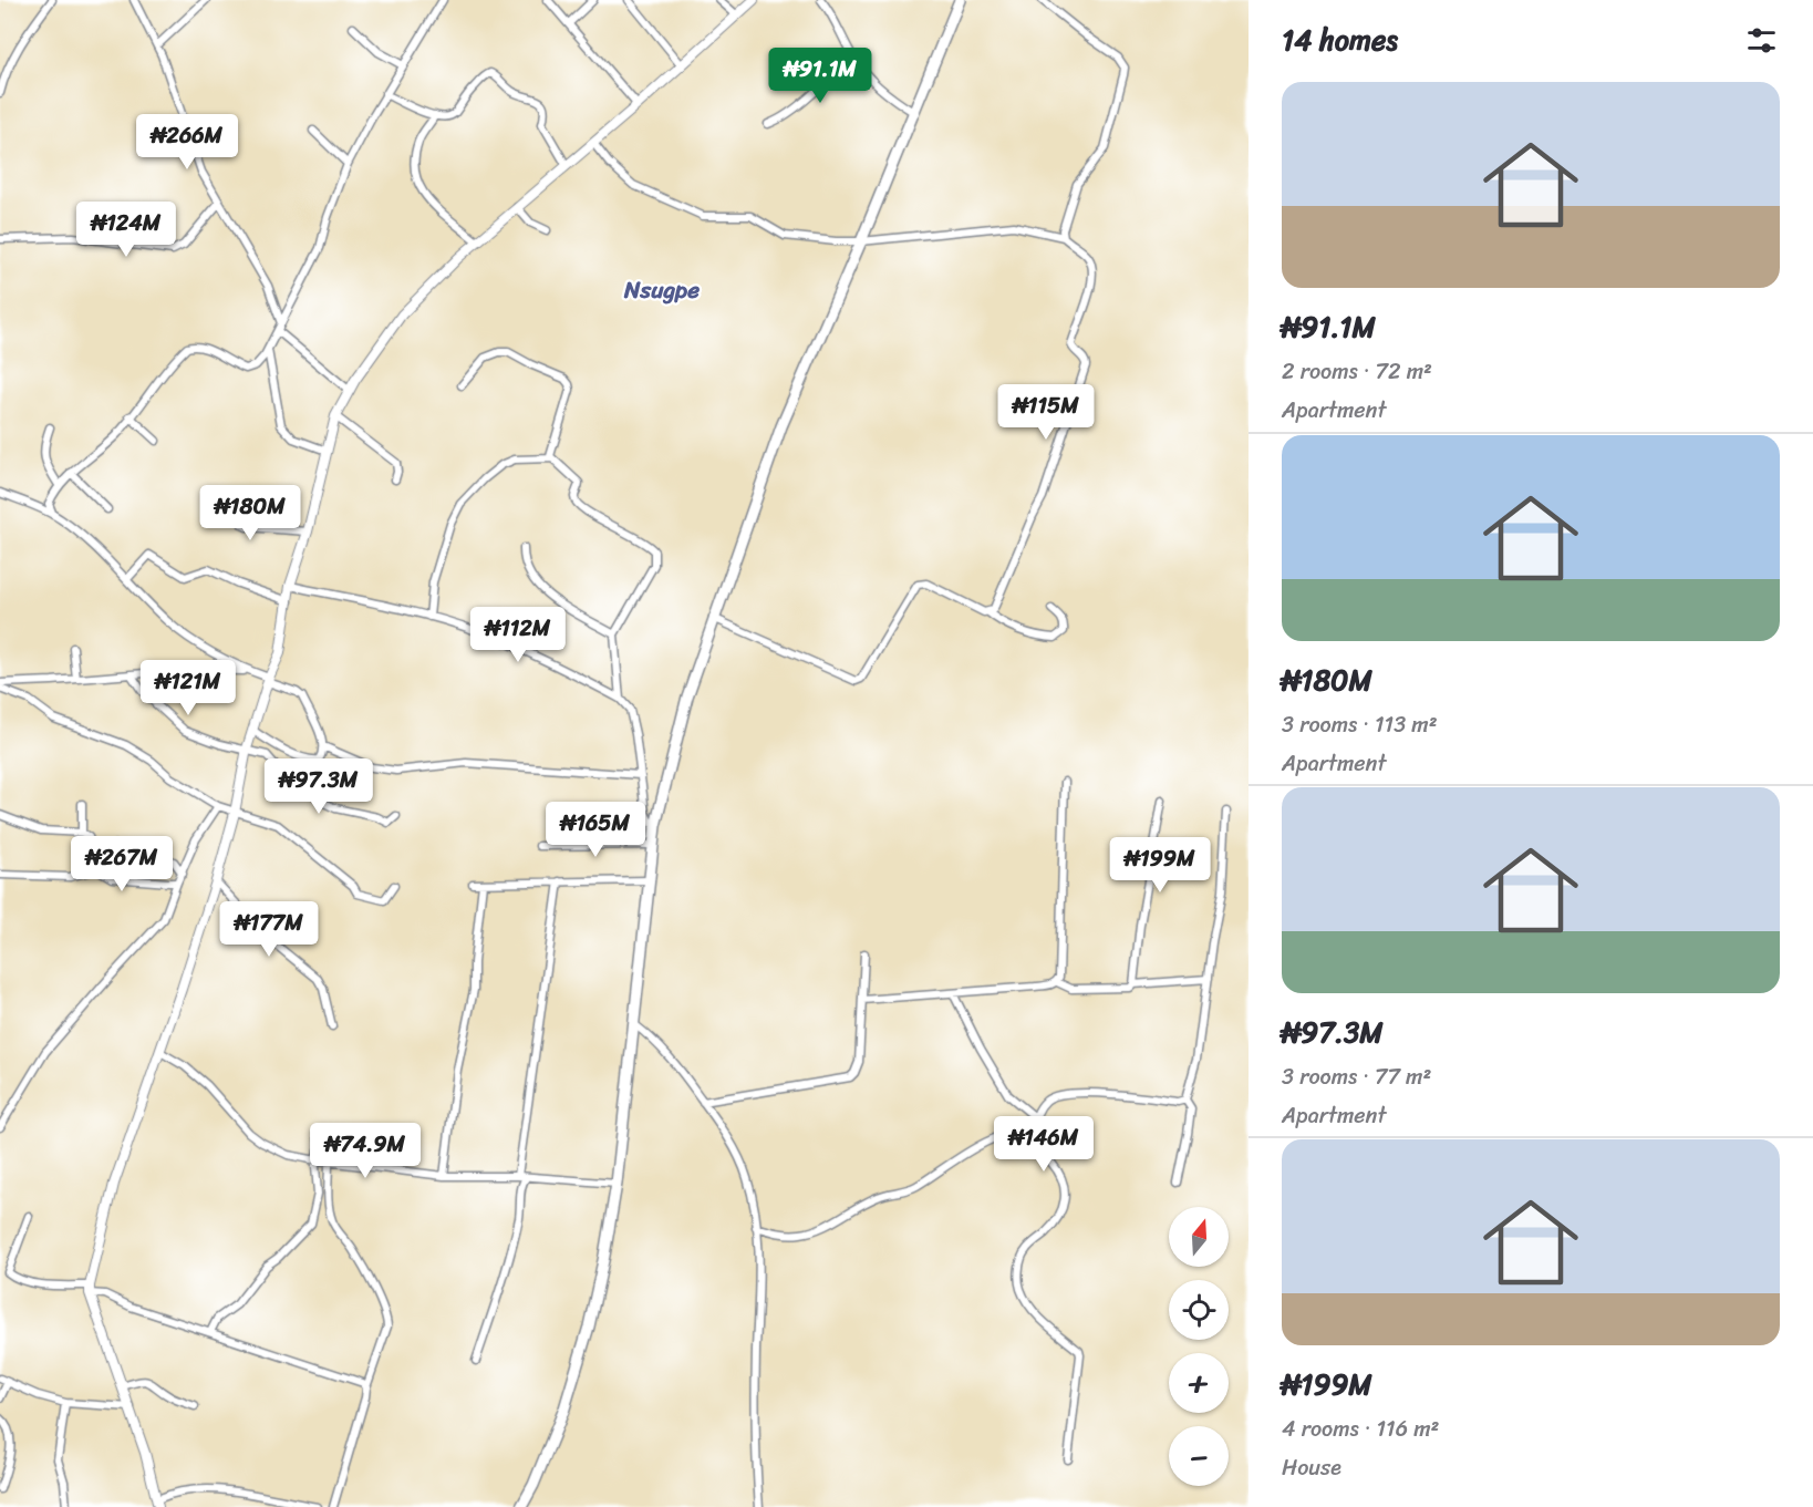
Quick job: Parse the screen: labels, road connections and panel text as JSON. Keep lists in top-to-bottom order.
{
  "districts": ["Nsugpe"],
  "north": "top",
  "page": {
    "heading": "14 homes",
    "price": [
      "₦91.1M",
      "₦266M",
      "₦124M",
      "₦115M",
      "₦180M",
      "₦112M",
      "₦121M",
      "₦97.3M",
      "₦165M",
      "₦267M",
      "₦199M",
      "₦177M",
      "₦146M",
      "₦74.9M"
    ],
    "list": [
      {
        "name": "₦91.1M",
        "note": "2 rooms · 72 m² · Apartment"
      },
      {
        "name": "₦180M",
        "note": "3 rooms · 113 m² · Apartment"
      },
      {
        "name": "₦97.3M",
        "note": "3 rooms · 77 m² · Apartment"
      },
      {
        "name": "₦199M",
        "note": "4 rooms · 116 m² · House"
      }
    ],
    "map_buttons": ["+", "−"]
  }
}
